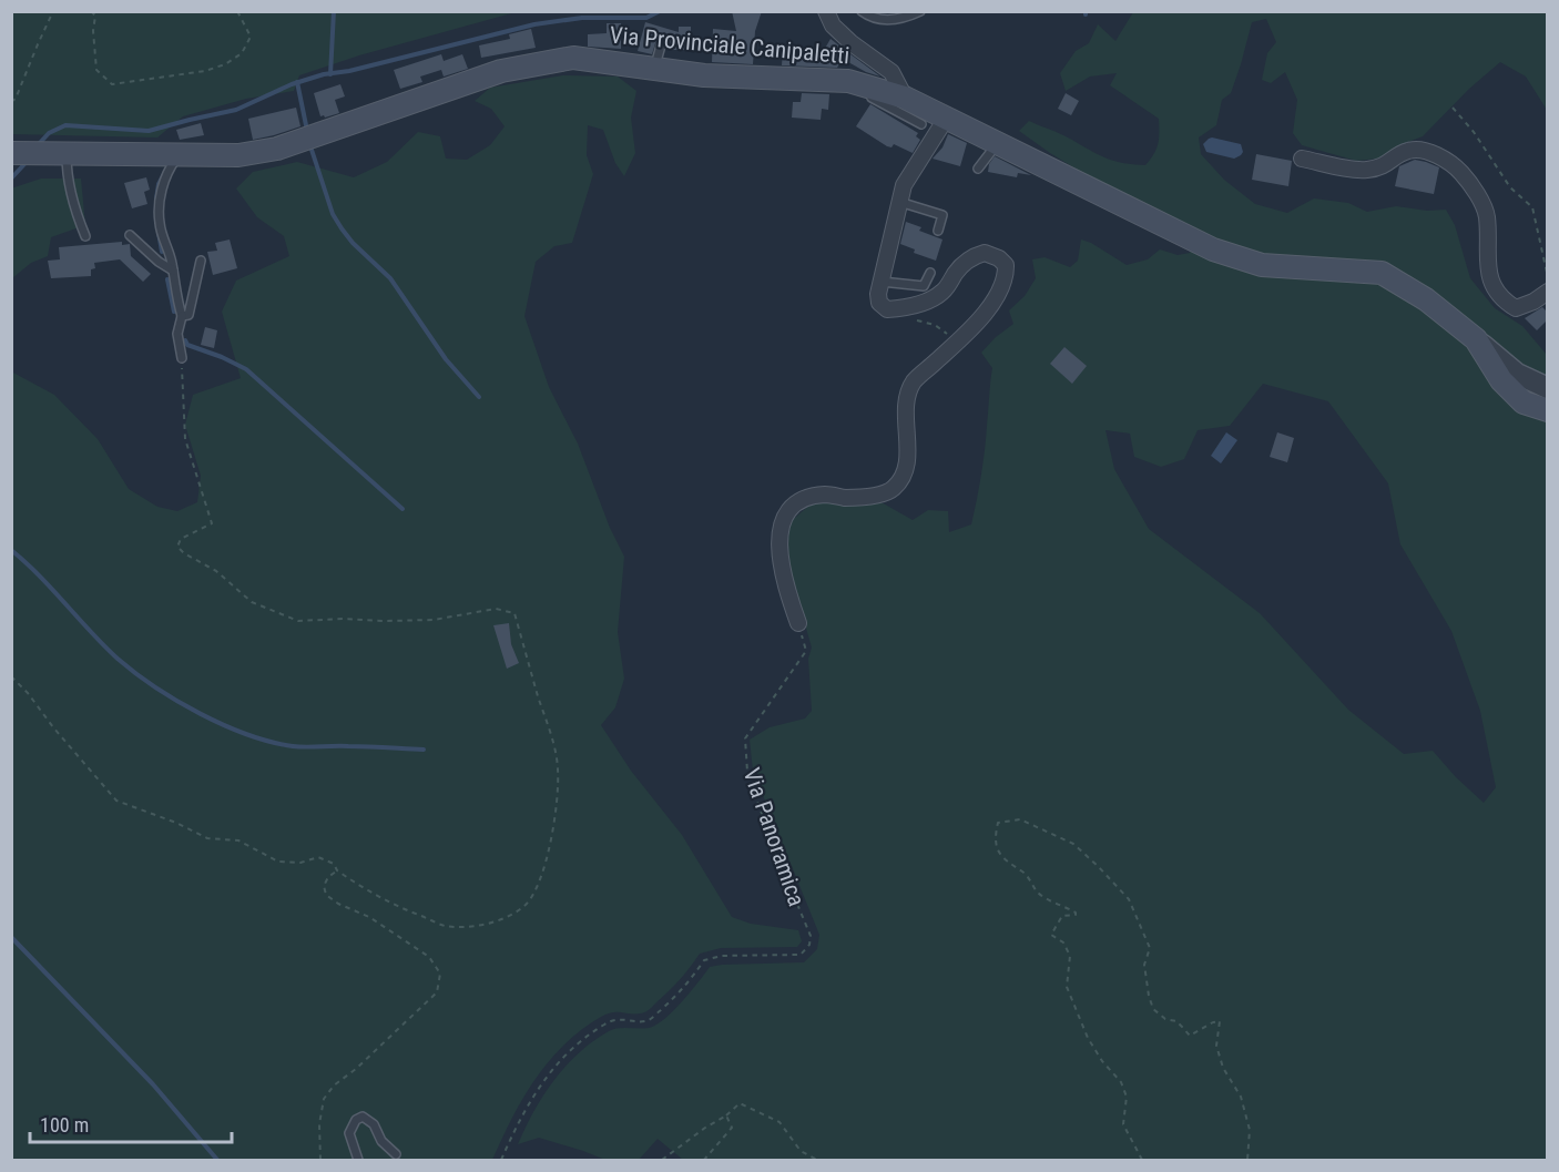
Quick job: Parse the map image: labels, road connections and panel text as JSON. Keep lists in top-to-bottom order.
{
  "streets": {
    "main road": ["Via Provinciale Canipaletti"],
    "path": ["Via Panoramica"]
  },
  "scale_bar": "100 m"
}
